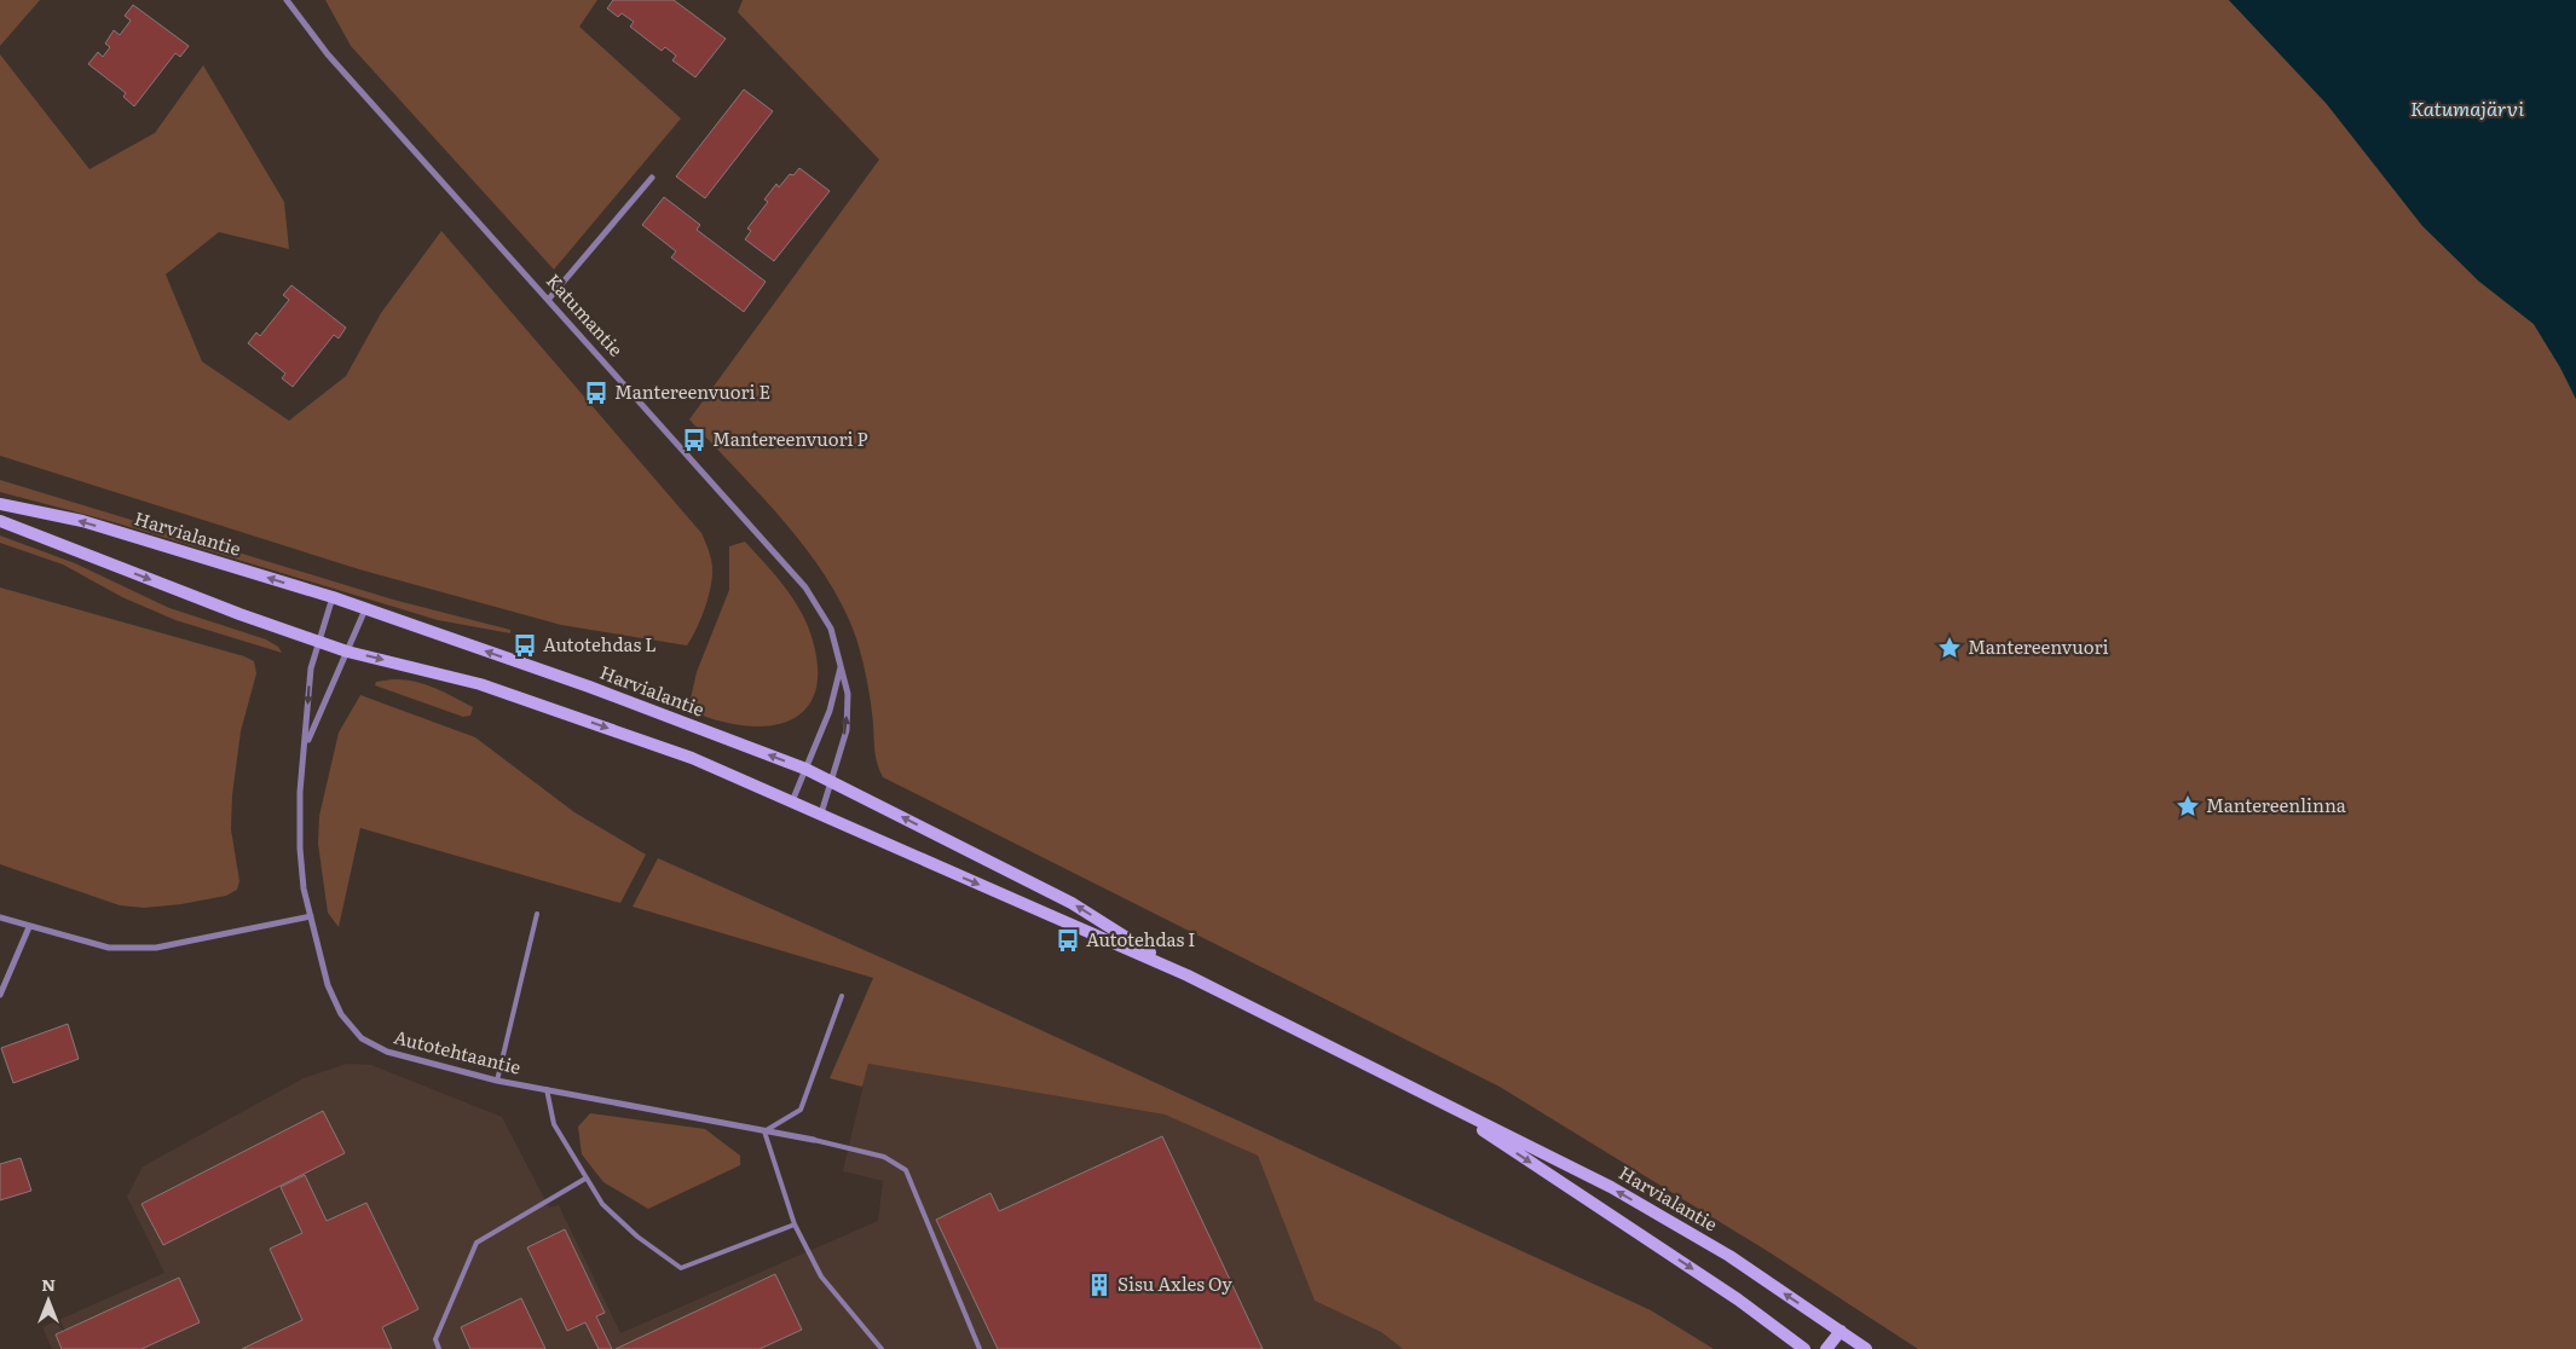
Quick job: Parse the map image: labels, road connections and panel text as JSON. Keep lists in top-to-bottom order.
{
  "streets": {
    "main road": ["Harvialantie"],
    "street": ["Katumantie", "Autotehtaantie"]
  },
  "crossings": [
    ["Katumantie", "Harvialantie"],
    ["Harvialantie", "Autotehtaantie"]
  ],
  "water": ["Katumajärvi"],
  "places": {
    "bus stop": [
      "Mantereenvuori E",
      "Mantereenvuori P",
      "Autotehdas L",
      "Autotehdas I"
    ],
    "place": ["Mantereenvuori", "Mantereenlinna"],
    "building": ["Sisu Axles Oy"]
  },
  "north": "top"
}
